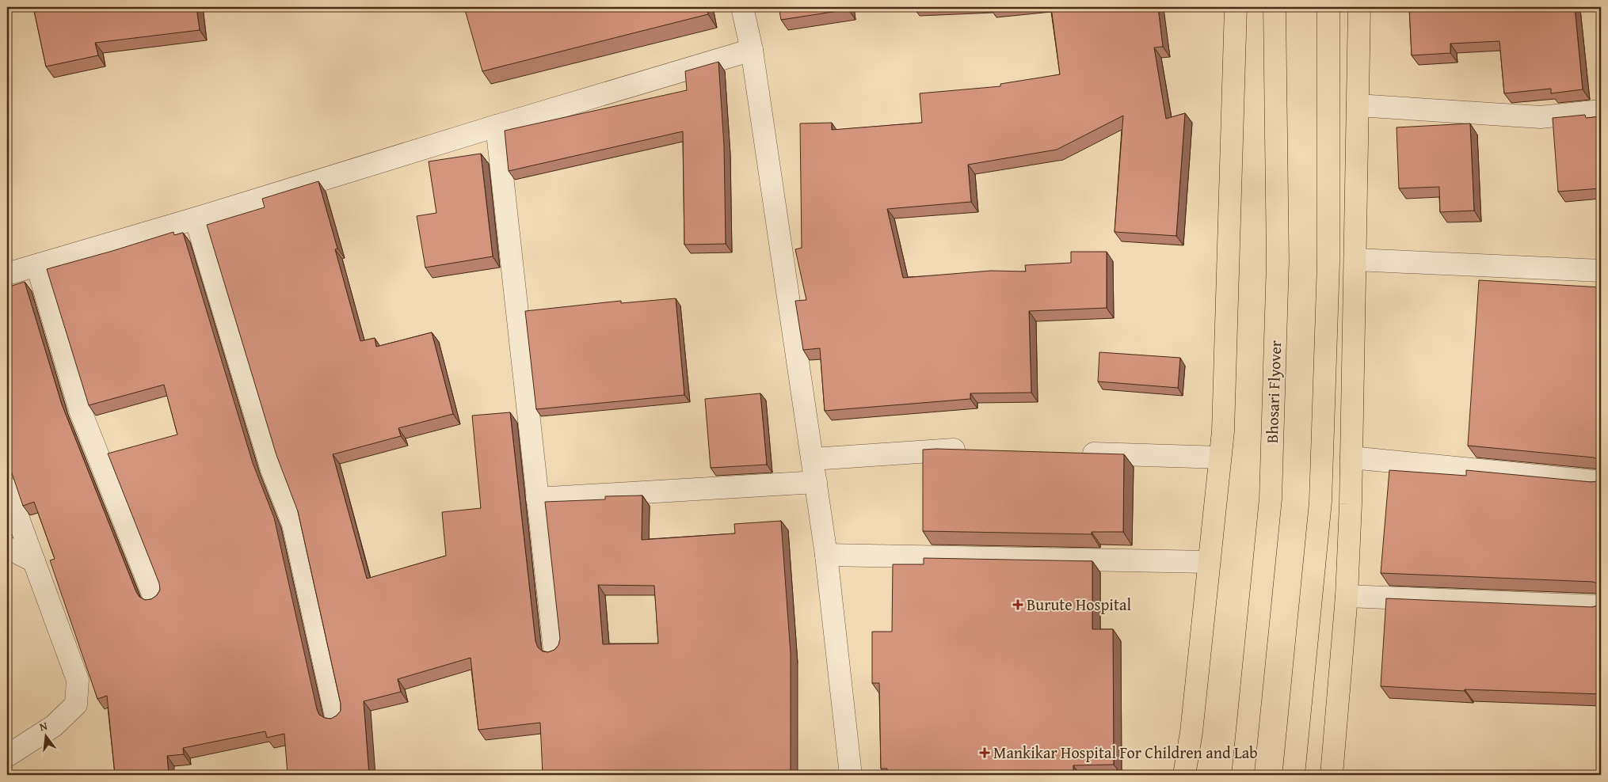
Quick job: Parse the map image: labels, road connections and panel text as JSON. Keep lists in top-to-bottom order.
{
  "streets": {
    "main road": ["Bhosari Flyover"]
  },
  "places": {
    "health": ["Burute Hospital", "Mankikar Hospital For Children and Lab"]
  },
  "north": "top"
}
